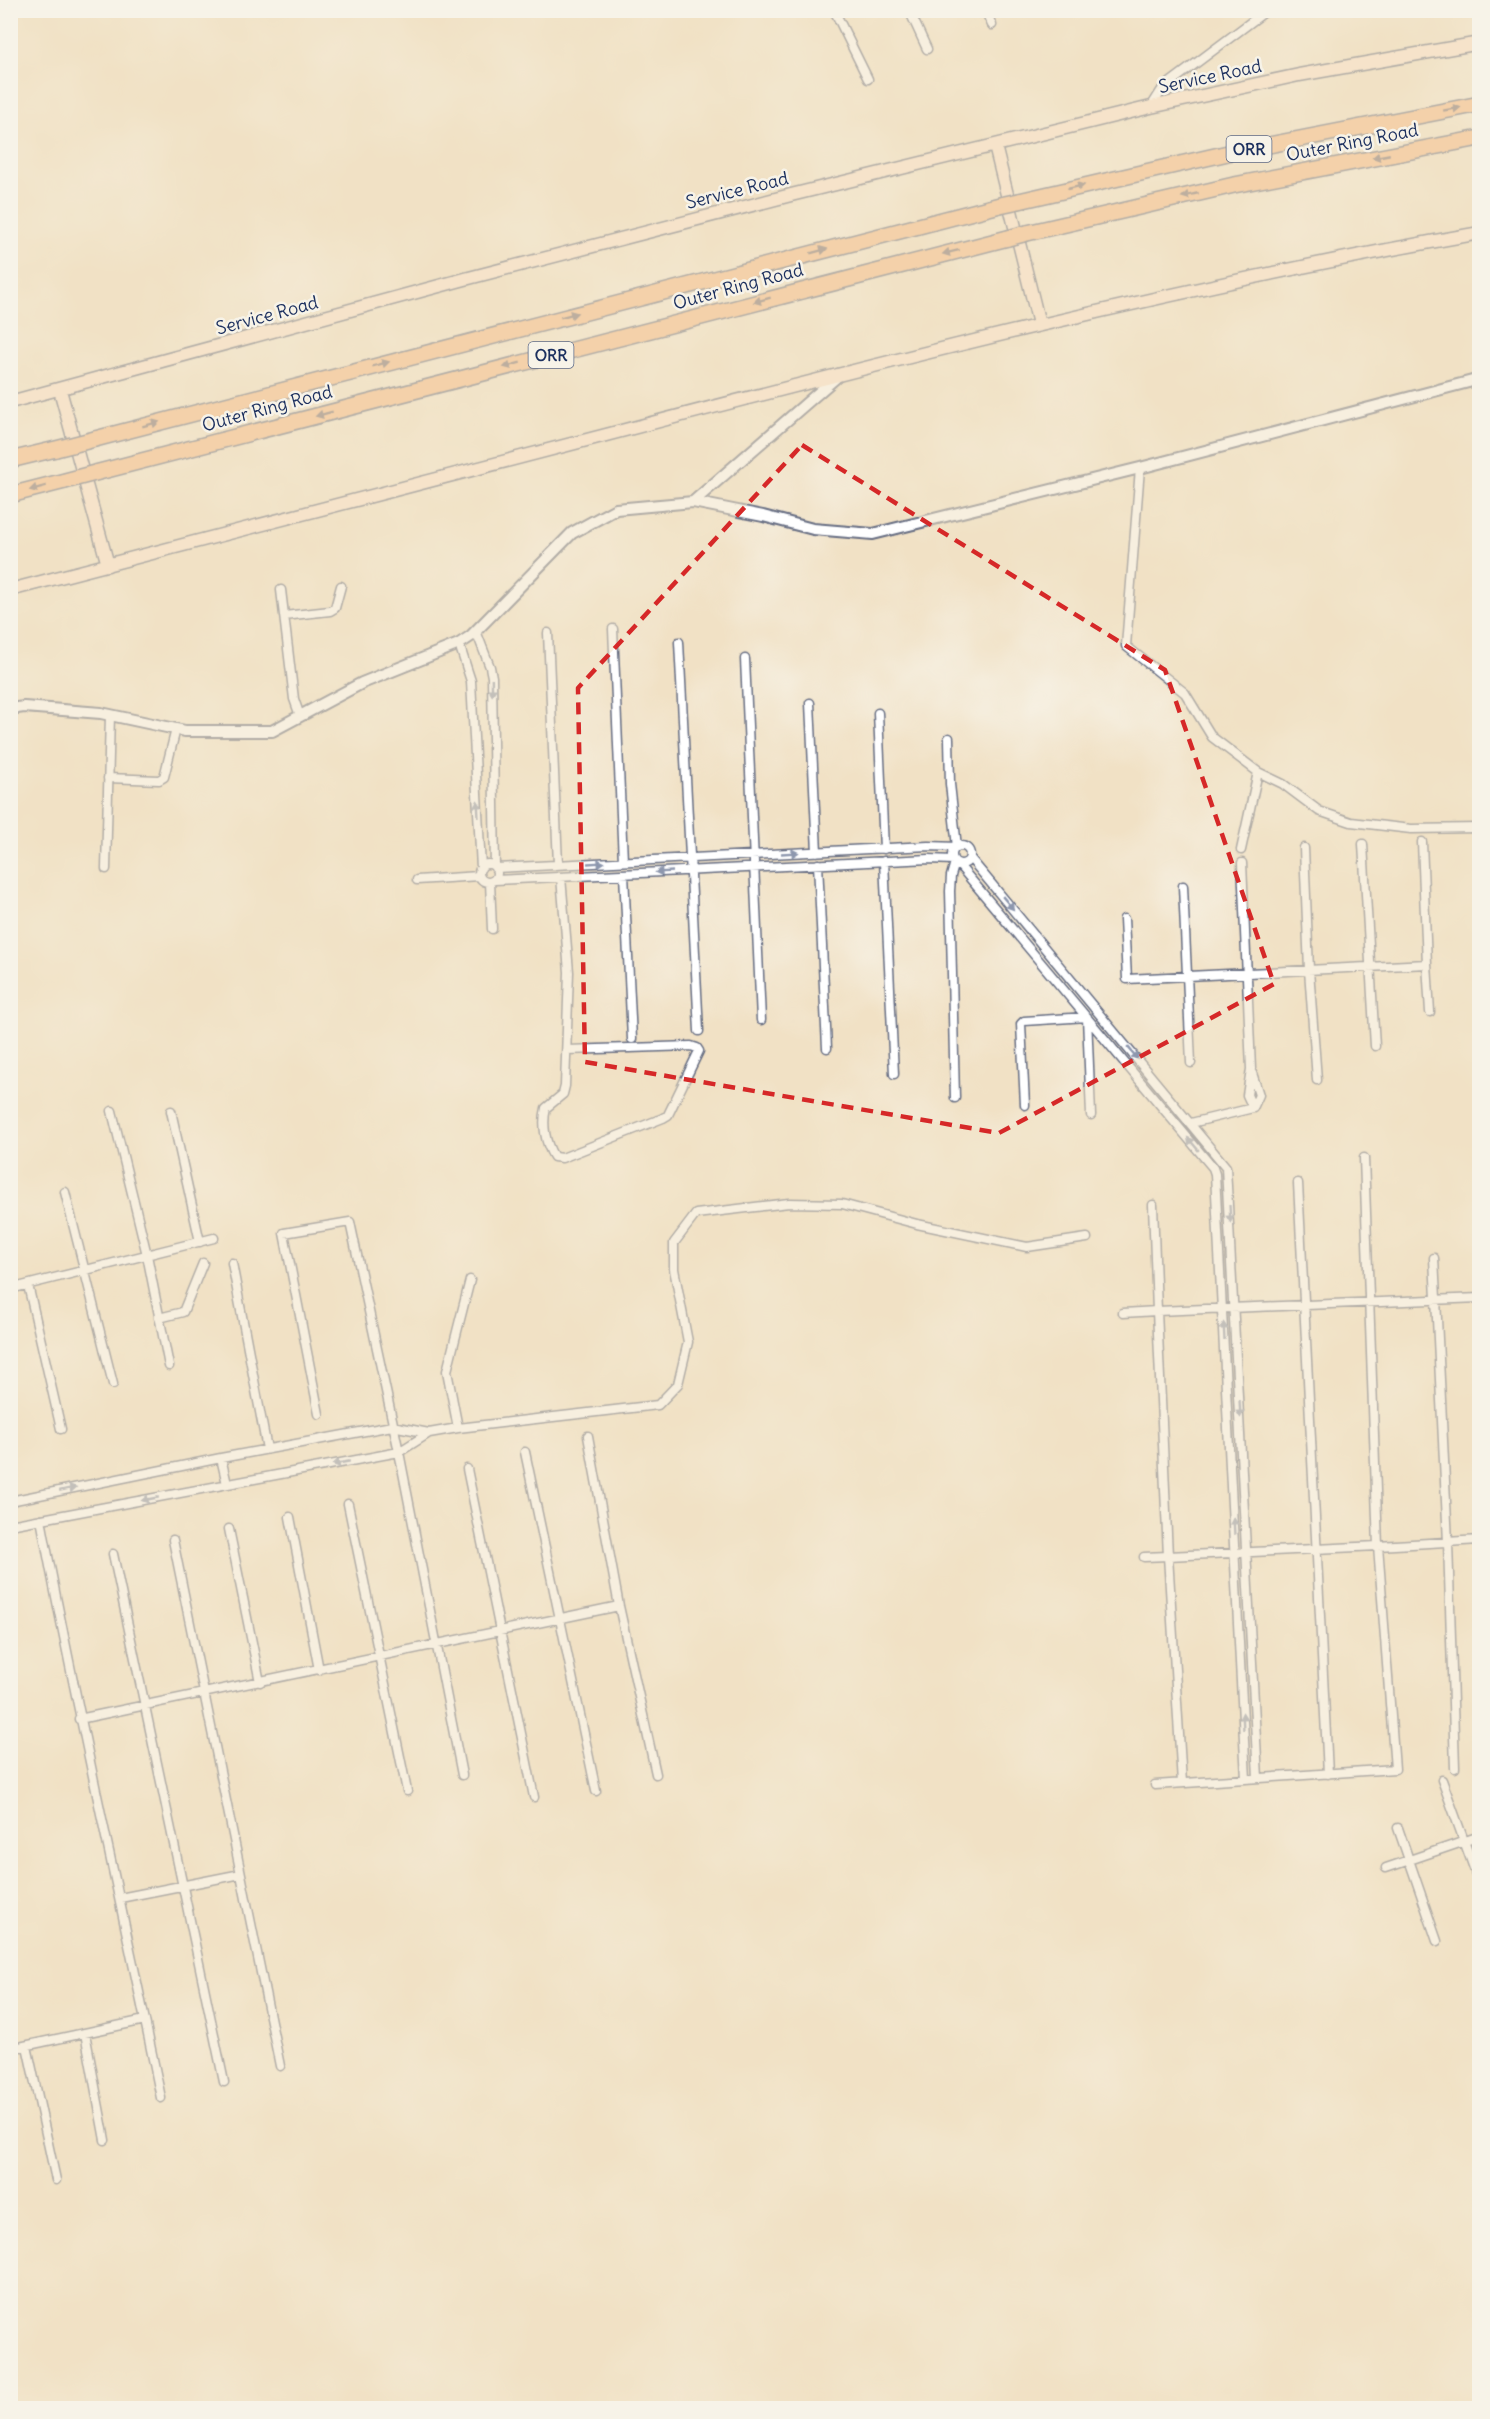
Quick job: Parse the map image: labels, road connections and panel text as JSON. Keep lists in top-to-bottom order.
{
  "streets": {
    "highway": ["Outer Ring Road", "ORR"],
    "main road": ["Service Road"]
  }
}
